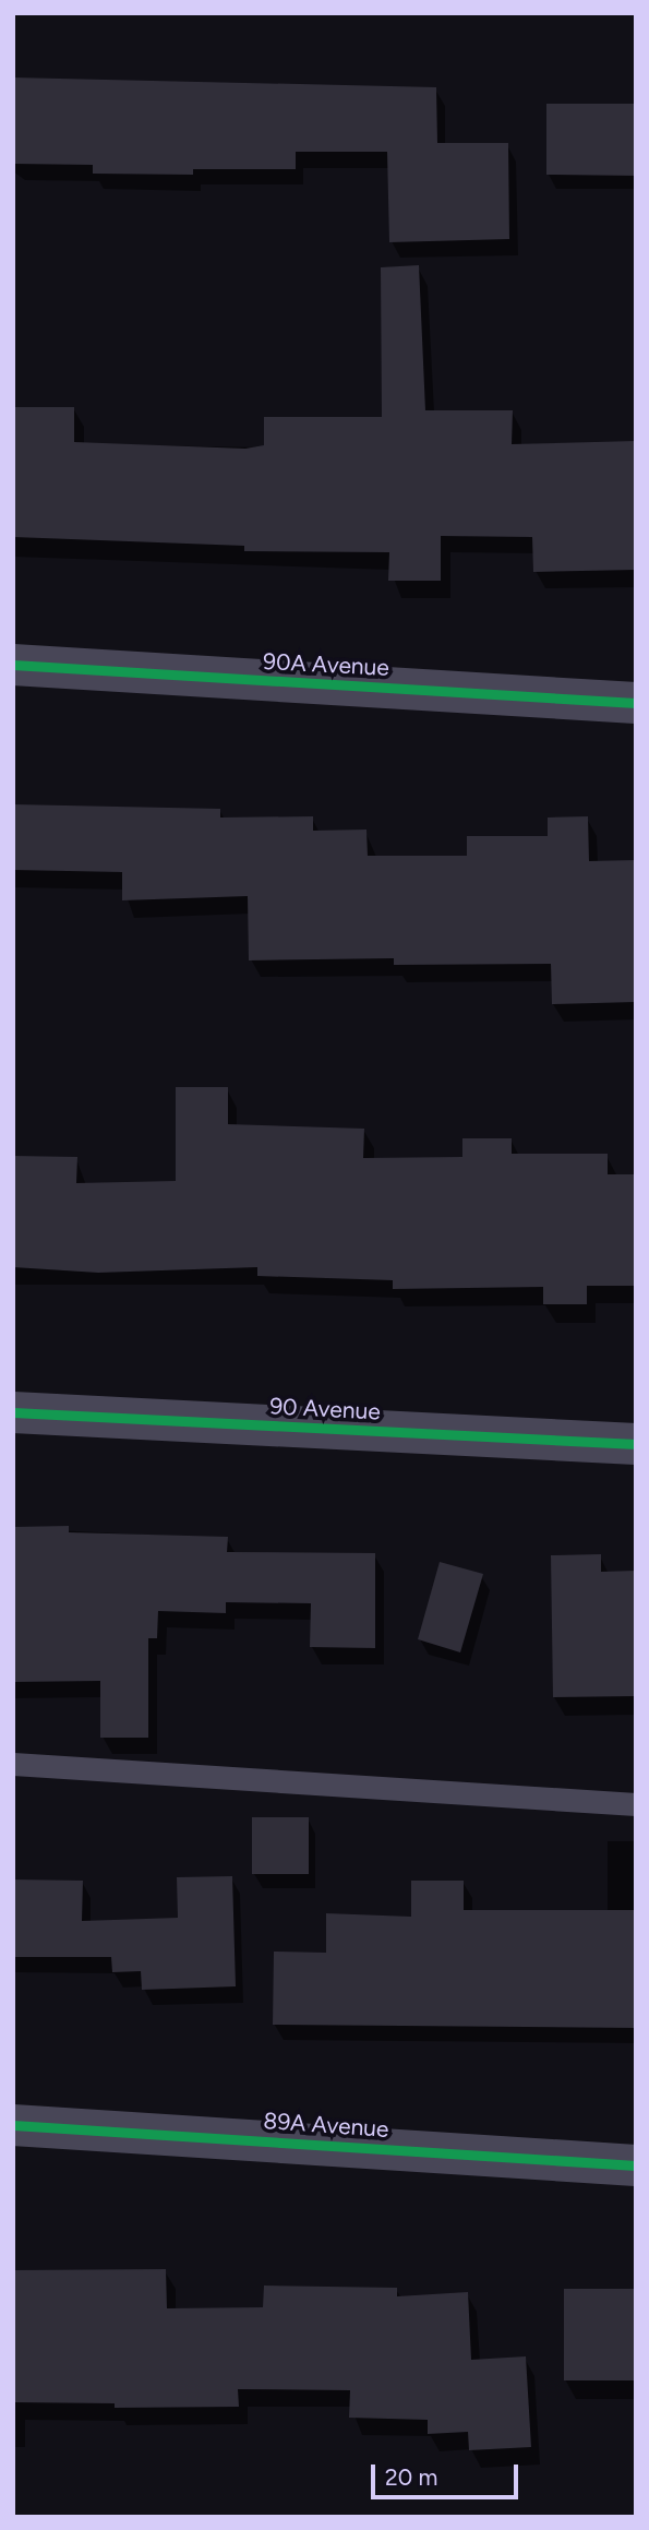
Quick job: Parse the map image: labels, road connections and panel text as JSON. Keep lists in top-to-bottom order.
{
  "streets": {
    "street": ["90A Avenue", "90 Avenue", "89A Avenue"]
  },
  "scale_bar": "20 m"
}
